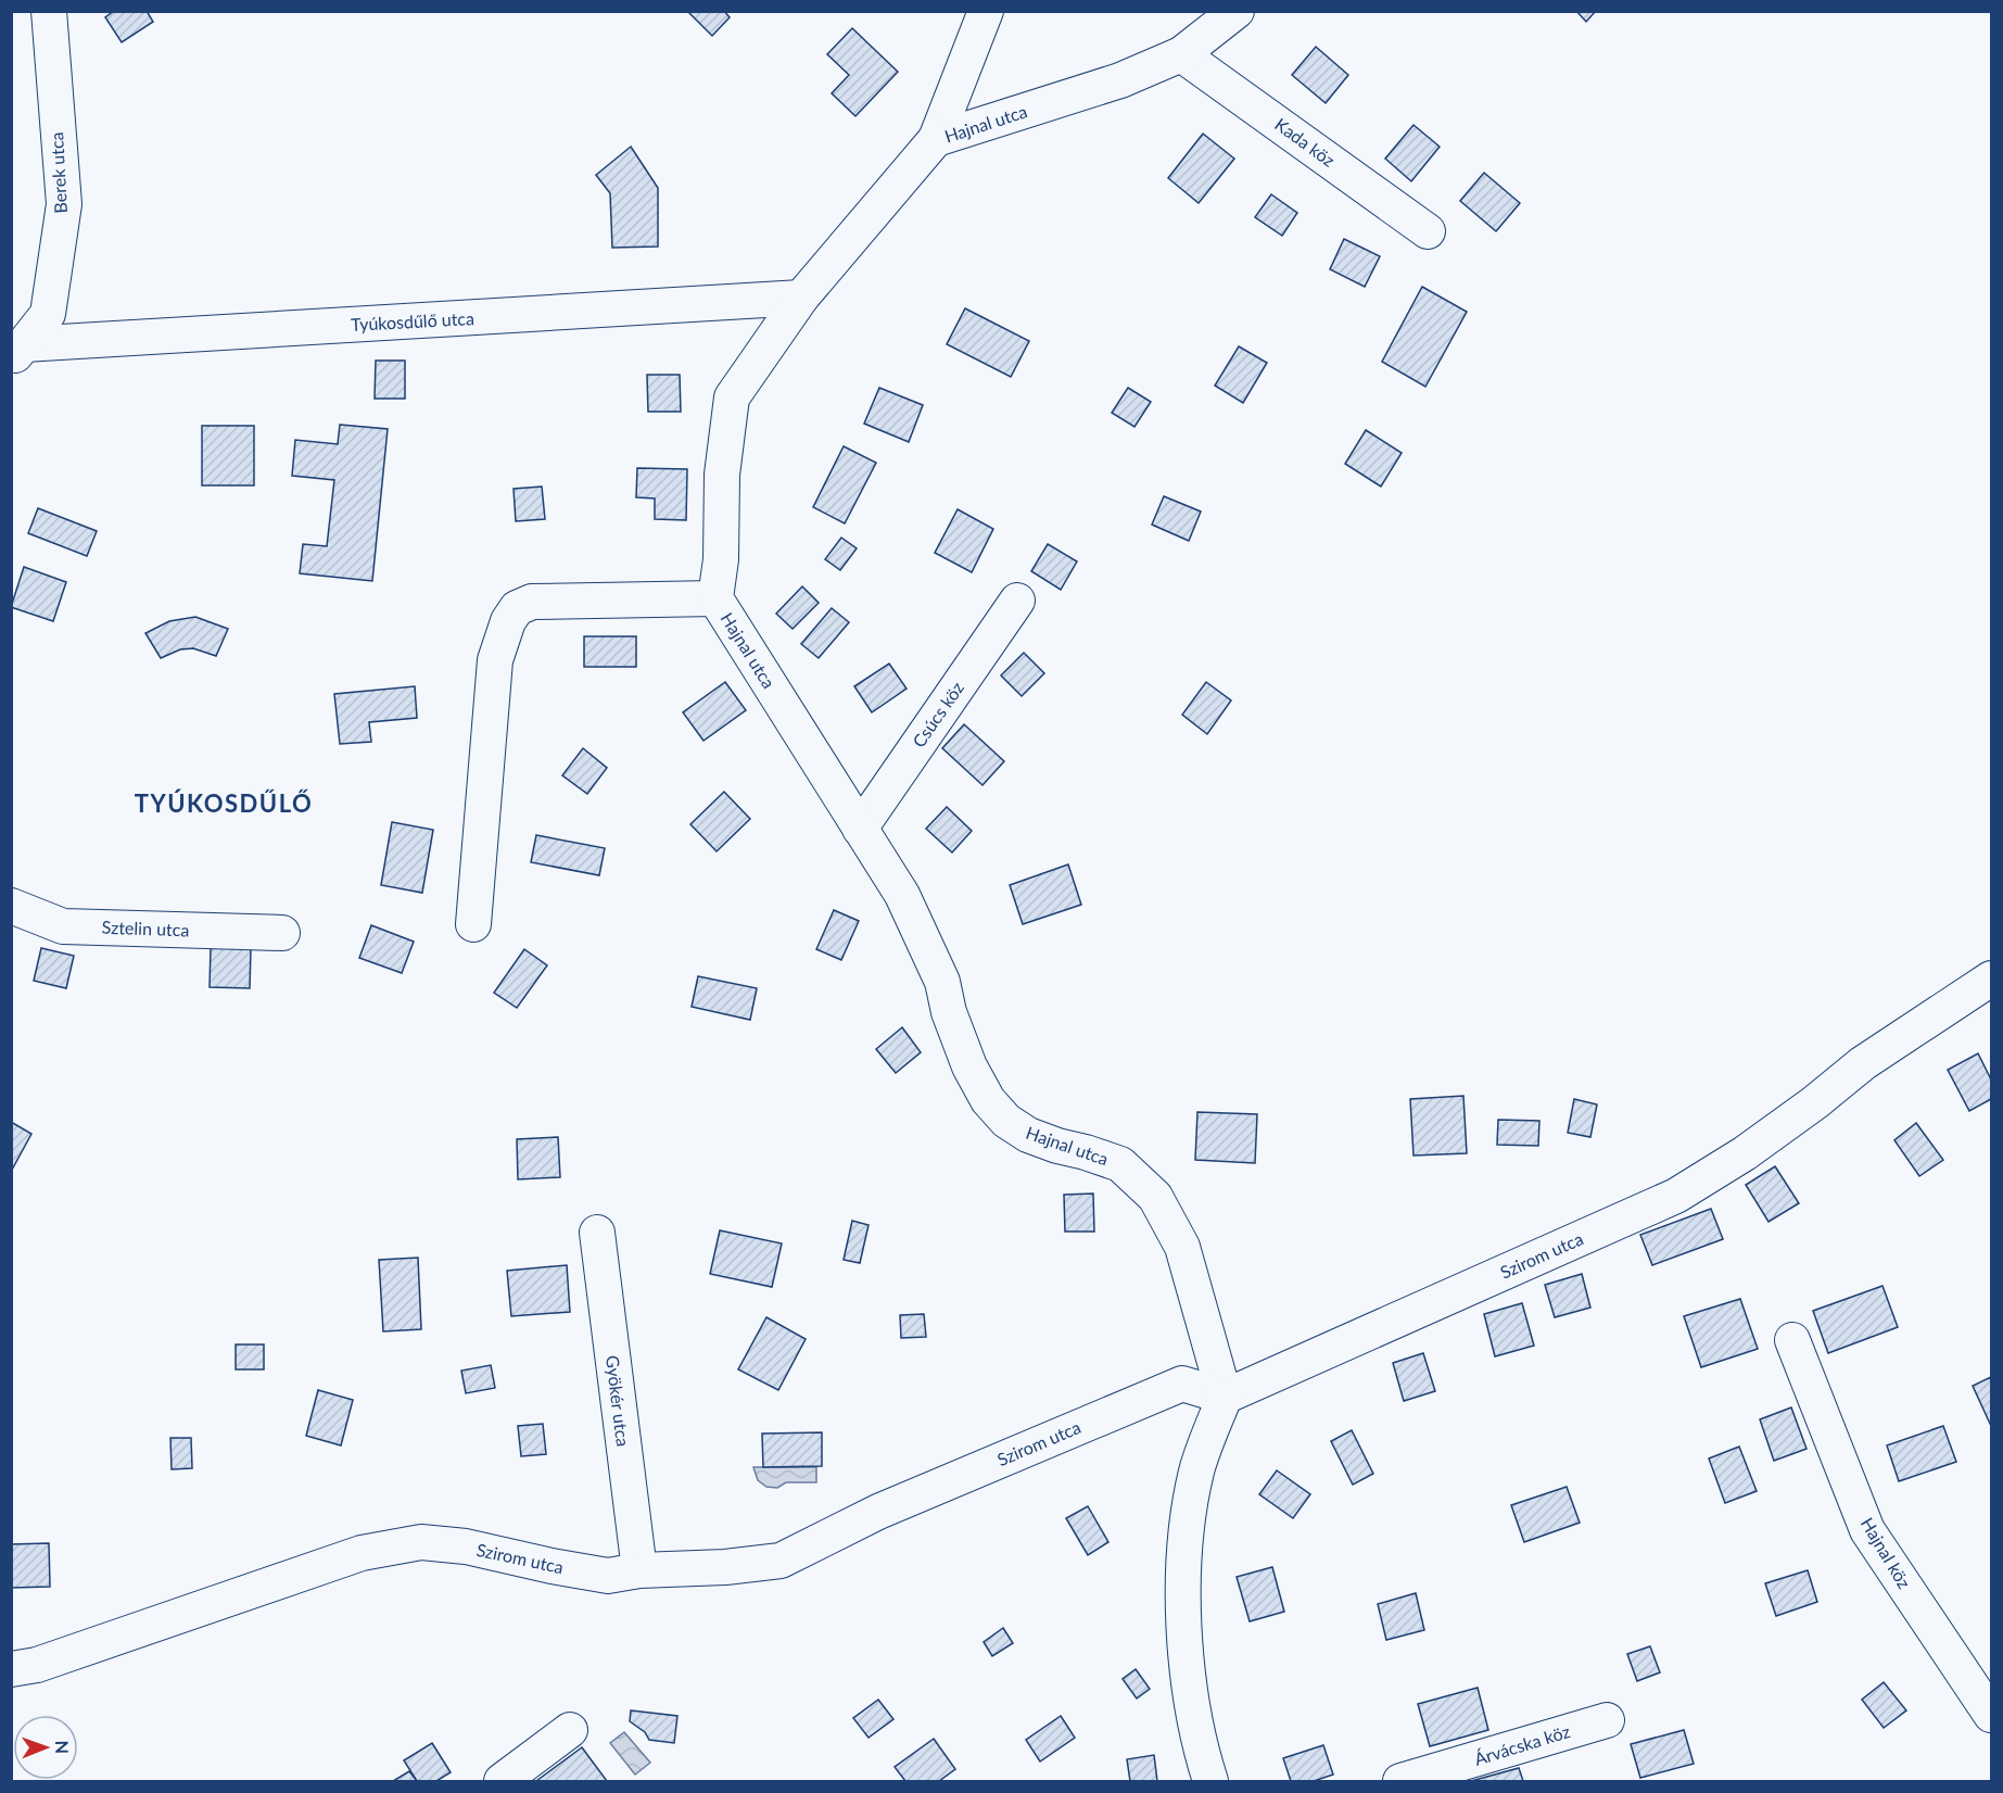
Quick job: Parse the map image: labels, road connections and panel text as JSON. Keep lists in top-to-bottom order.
{
  "streets": {
    "street": [
      "Hajnal utca",
      "Kada köz",
      "Berek utca",
      "Tyúkosdűlő utca",
      "Csúcs köz",
      "Sztelin utca",
      "Szirom utca",
      "Gyökér utca",
      "Hajnal köz",
      "Árvácska köz"
    ]
  },
  "crossings": [
    ["Hajnal utca", "Kada köz"],
    ["Hajnal utca", "Tyúkosdűlő utca"],
    ["Hajnal utca", "Csúcs köz"],
    ["Hajnal utca", "Szirom utca"],
    ["Berek utca", "Tyúkosdűlő utca"],
    ["Szirom utca", "Gyökér utca"]
  ],
  "districts": ["TYÚKOSDŰLŐ"],
  "north": "right"
}
